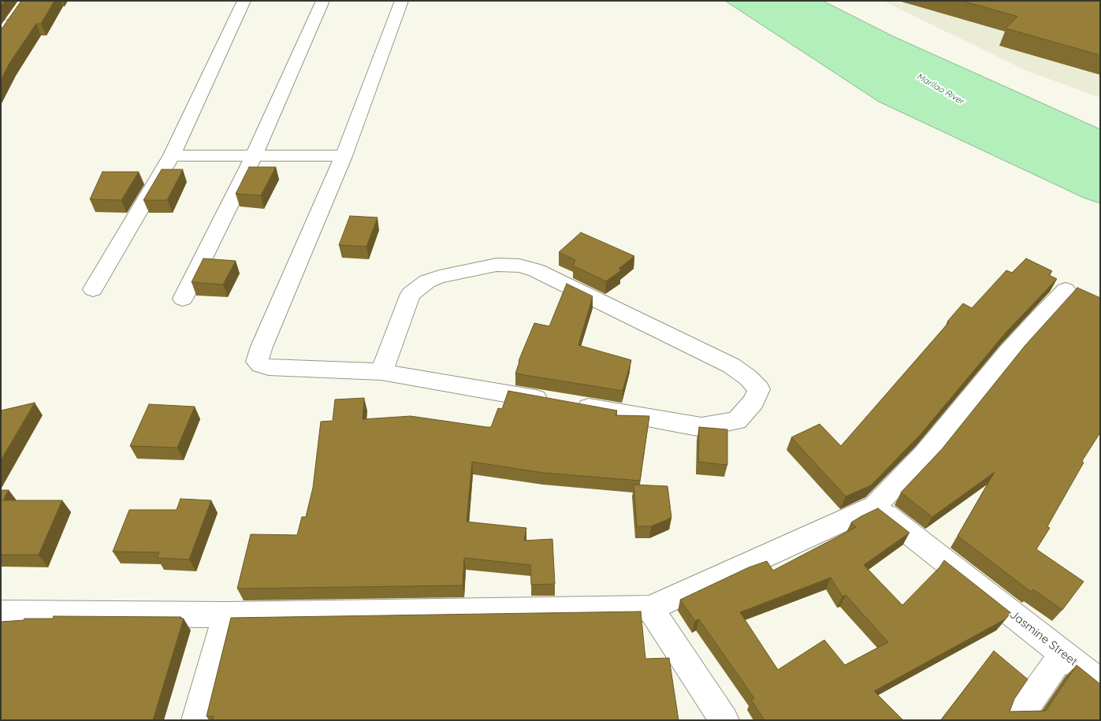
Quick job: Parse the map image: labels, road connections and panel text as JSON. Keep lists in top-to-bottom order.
{
  "streets": {
    "street": ["Jasmine Street"]
  },
  "water": ["Marilao River"]
}
